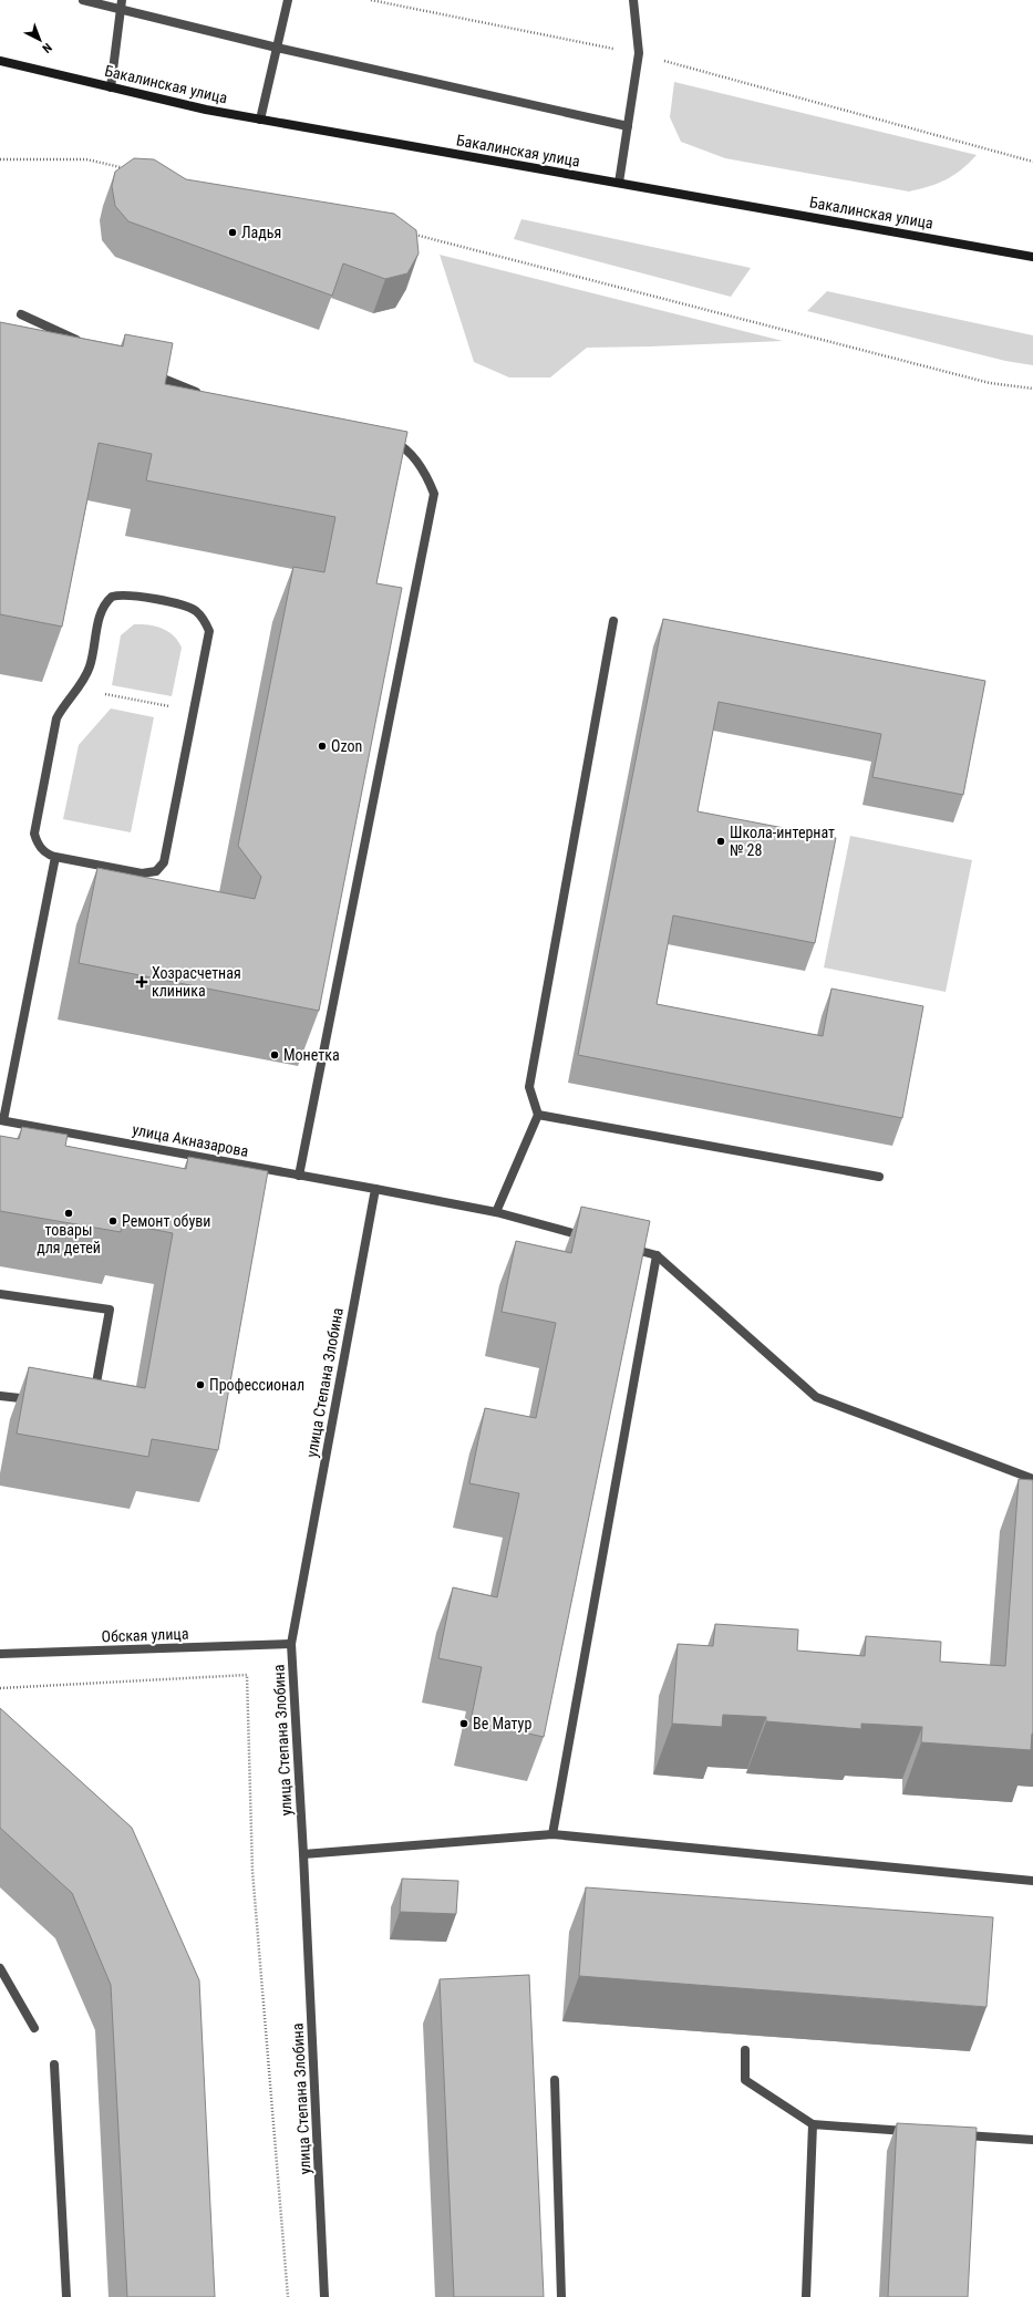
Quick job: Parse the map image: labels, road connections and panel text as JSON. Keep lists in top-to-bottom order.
{
  "streets": {
    "main road": ["Бакалинская улица"],
    "street": ["улица Акназарова", "улица Степана Злобина", "Обская улица"]
  },
  "crossings": [
    ["улица Акназарова", "улица Степана Злобина"],
    ["улица Степана Злобина", "Обская улица"]
  ],
  "places": {
    "other": [
      "Ладья",
      "Ozon",
      "Школа-интернат № 28",
      "Монетка",
      "товары для детей",
      "Ремонт обуви",
      "Профессионал",
      "Be Матур"
    ],
    "health": ["Хозрасчетная клиника"]
  },
  "north": "bottom right"
}
